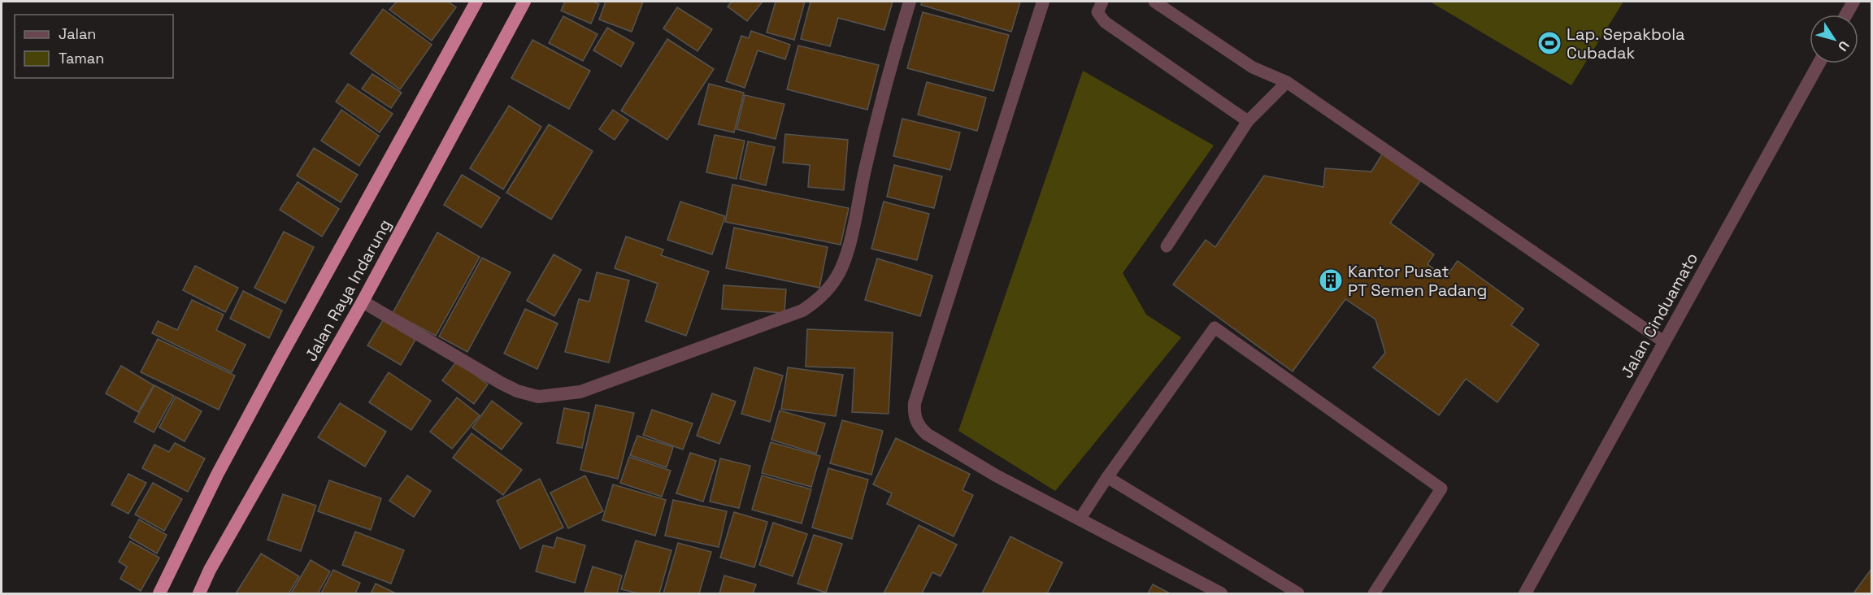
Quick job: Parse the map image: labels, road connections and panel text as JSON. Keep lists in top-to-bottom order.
{
  "streets": {
    "highway": ["Jalan Raya Indarung"],
    "street": ["Jalan Cinduamato"]
  },
  "places": {
    "sports": ["Lap. Sepakbola Cubadak"],
    "building": ["Kantor Pusat PT Semen Padang"]
  },
  "legend": ["Jalan", "Taman"],
  "north": "bottom right"
}
